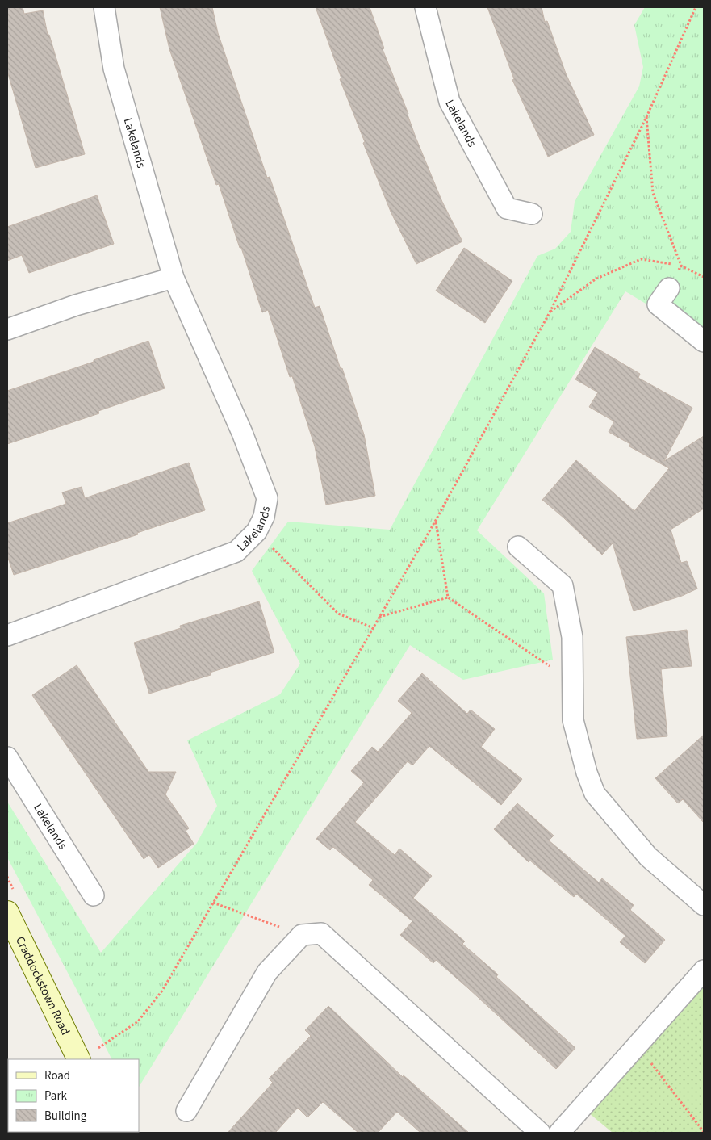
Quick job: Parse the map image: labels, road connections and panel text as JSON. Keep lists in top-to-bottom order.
{
  "streets": {
    "street": ["Lakelands", "Craddockstown Road"]
  },
  "legend": ["Road", "Park", "Building"]
}
